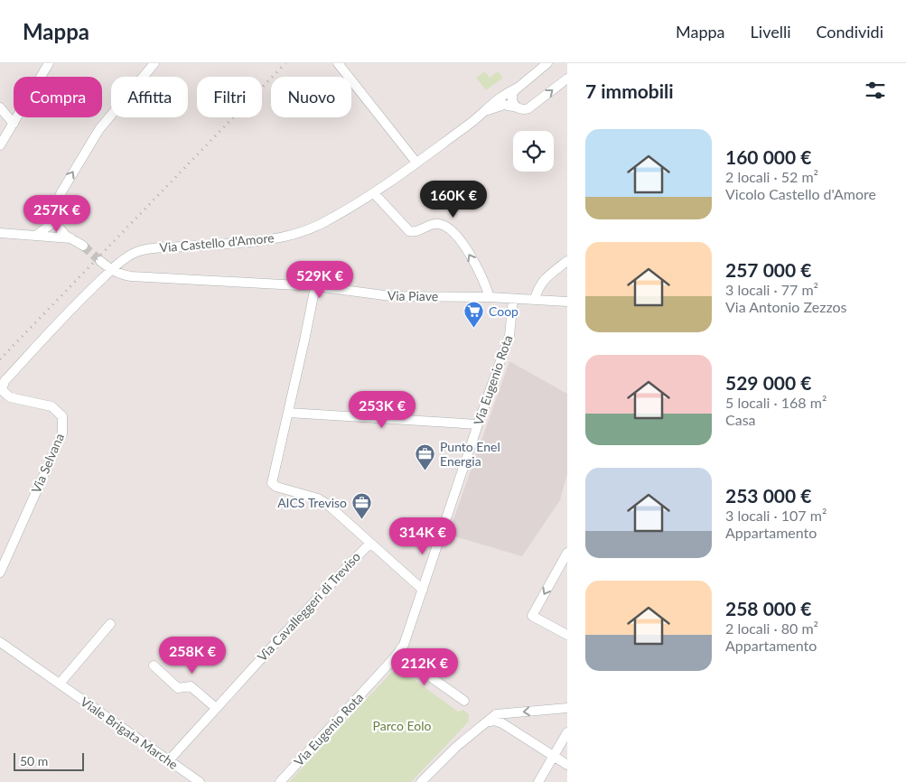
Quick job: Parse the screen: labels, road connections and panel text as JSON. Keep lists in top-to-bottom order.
{
  "streets": {
    "street": [
      "Via Castello d'Amore",
      "Via Piave",
      "Via Eugenio Rota",
      "Via Selvana",
      "Via Cavalleggeri di Treviso",
      "Viale Brigata Marche"
    ]
  },
  "crossings": [
    ["Via Castello d'Amore", "Via Piave"],
    ["Via Castello d'Amore", "Via Selvana"],
    ["Via Piave", "Via Eugenio Rota"],
    ["Via Piave", "Via Selvana"],
    ["Via Piave", "Via Cavalleggeri di Treviso"],
    ["Via Cavalleggeri di Treviso", "Viale Brigata Marche"]
  ],
  "parks": ["Parco Eolo"],
  "places": {
    "supermarket": ["Coop"],
    "office": ["Punto Enel Energia", "AICS Treviso"]
  },
  "scale_bar": "50 m",
  "page": {
    "header": "Mappa",
    "nav": ["Mappa", "Livelli", "Condividi"],
    "heading": "7 immobili",
    "chip": [
      "Compra",
      "Affitta",
      "Filtri",
      "Nuovo"
    ],
    "list": [
      {
        "name": "160 000 €",
        "note": "2 locali · 52 m² · Vicolo Castello d'Amore"
      },
      {
        "name": "257 000 €",
        "note": "3 locali · 77 m² · Via Antonio Zezzos"
      },
      {
        "name": "529 000 €",
        "note": "5 locali · 168 m² · Casa"
      },
      {
        "name": "253 000 €",
        "note": "3 locali · 107 m² · Appartamento"
      },
      {
        "name": "258 000 €",
        "note": "2 locali · 80 m² · Appartamento"
      }
    ],
    "price": [
      "160K €",
      "257K €",
      "529K €",
      "253K €",
      "314K €",
      "258K €",
      "212K €"
    ],
    "scale": "50 m"
  }
}
